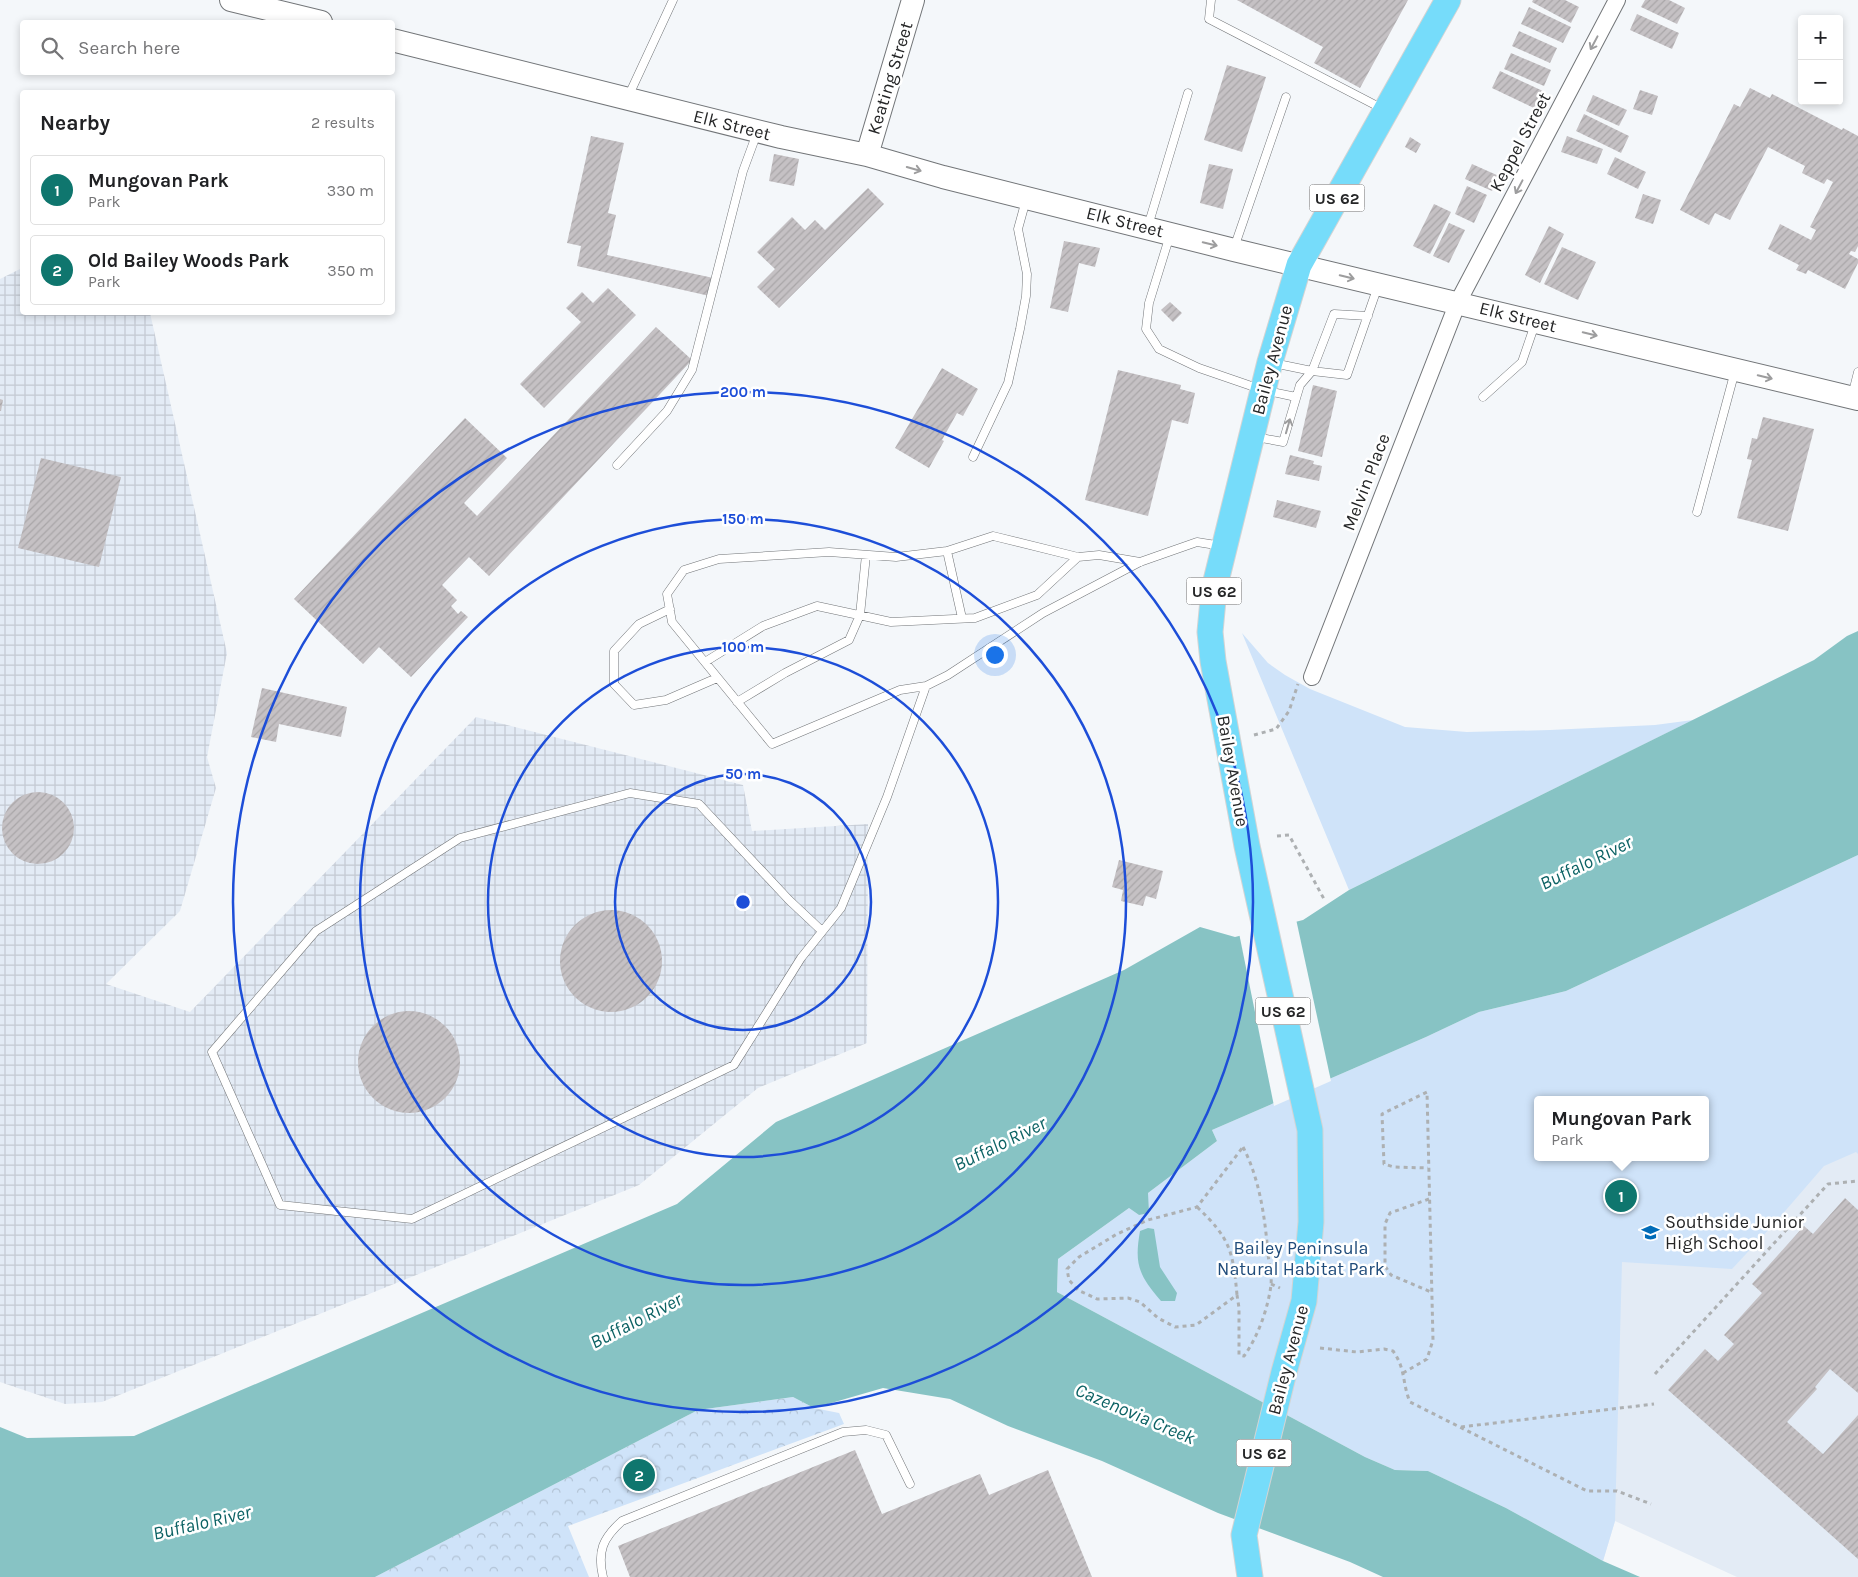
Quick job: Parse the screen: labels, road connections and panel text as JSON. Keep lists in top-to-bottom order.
{
  "streets": {
    "main road": [
      "Keating Street",
      "Elk Street",
      "US 62",
      "Bailey Avenue"
    ],
    "street": ["Keppel Street", "Melvin Place"]
  },
  "crossings": [
    ["Keating Street", "Elk Street"],
    ["Elk Street", "Keppel Street"],
    ["Elk Street", "Bailey Avenue"],
    ["Elk Street", "Melvin Place"],
    ["Keppel Street", "Melvin Place"]
  ],
  "one_way": ["Elk Street", "Keppel Street"],
  "water": ["Buffalo River", "Cazenovia Creek"],
  "parks": ["Bailey Peninsula Natural Habitat Park"],
  "places": {
    "school or university": ["Southside Junior High School"]
  },
  "page": {
    "map_buttons": ["+", "−"],
    "search": "Search here",
    "heading": ["Nearby", "2 results"],
    "list": [
      {
        "mark": "1",
        "name": "Mungovan Park",
        "note": "Park",
        "value": "330 m"
      },
      {
        "mark": "2",
        "name": "Old Bailey Woods Park",
        "note": "Park",
        "value": "350 m"
      }
    ],
    "popup": ["Mungovan Park", "Park"],
    "pins": ["1", "2"]
  },
  "rings": [
    "200 m",
    "150 m",
    "100 m",
    "50 m"
  ]
}
